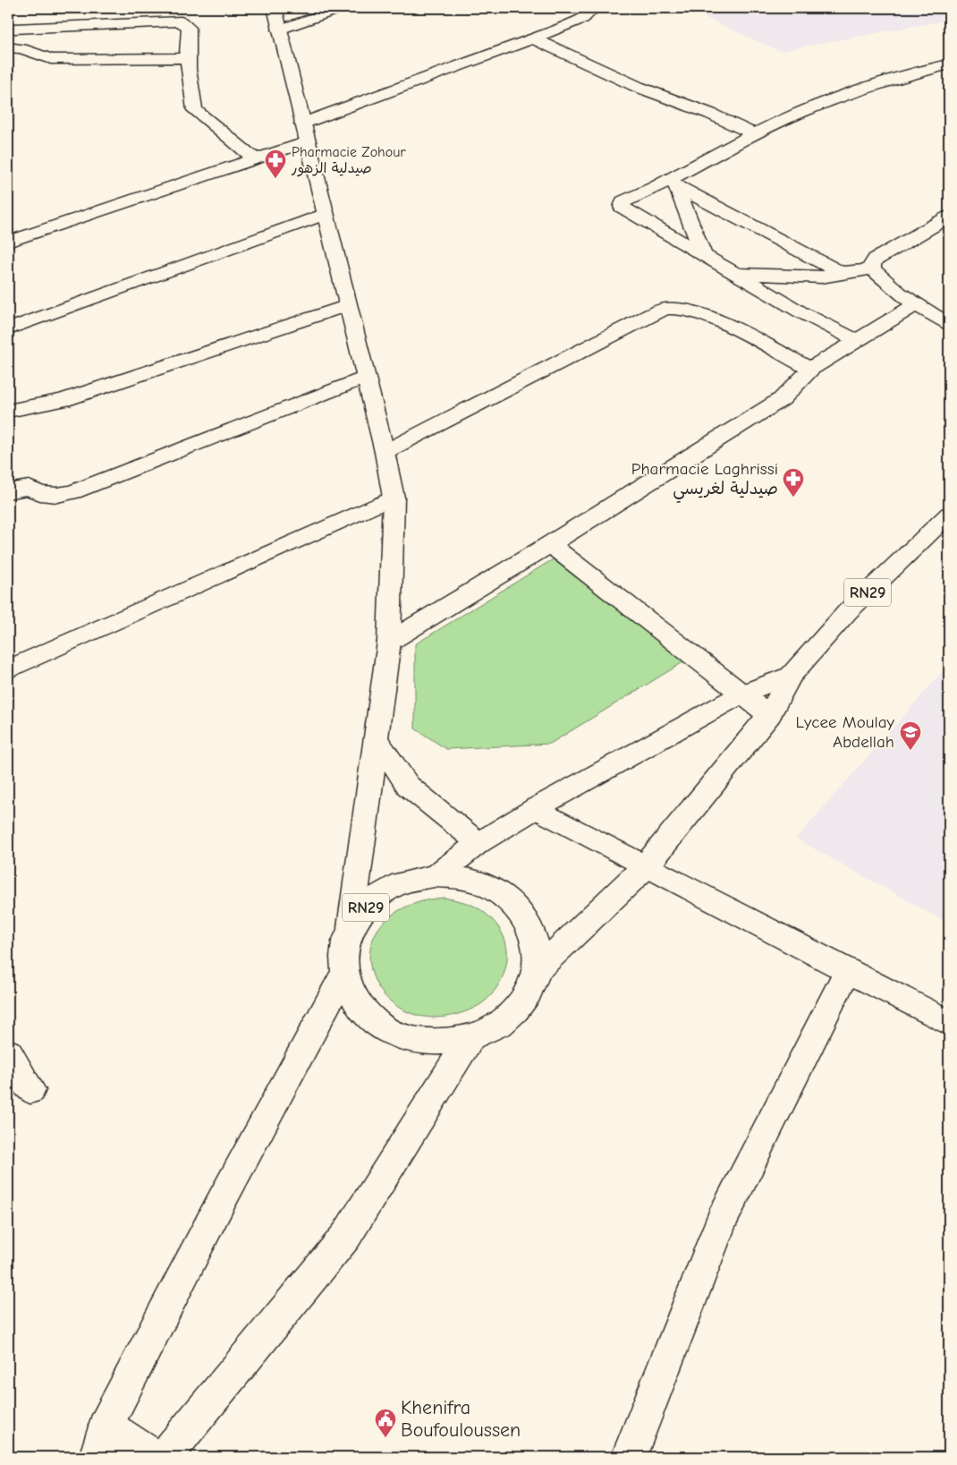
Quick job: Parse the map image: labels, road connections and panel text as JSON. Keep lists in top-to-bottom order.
{
  "streets": {
    "street": ["RN29"]
  },
  "places": {
    "pharmacy": ["Pharmacie Zohour صيدلية الزهور", "Pharmacie Laghrissi صيدلية لغريسي"],
    "school or university": ["Lycee Moulay Abdellah"],
    "public building": ["Khenifra Boufouloussen"]
  }
}
